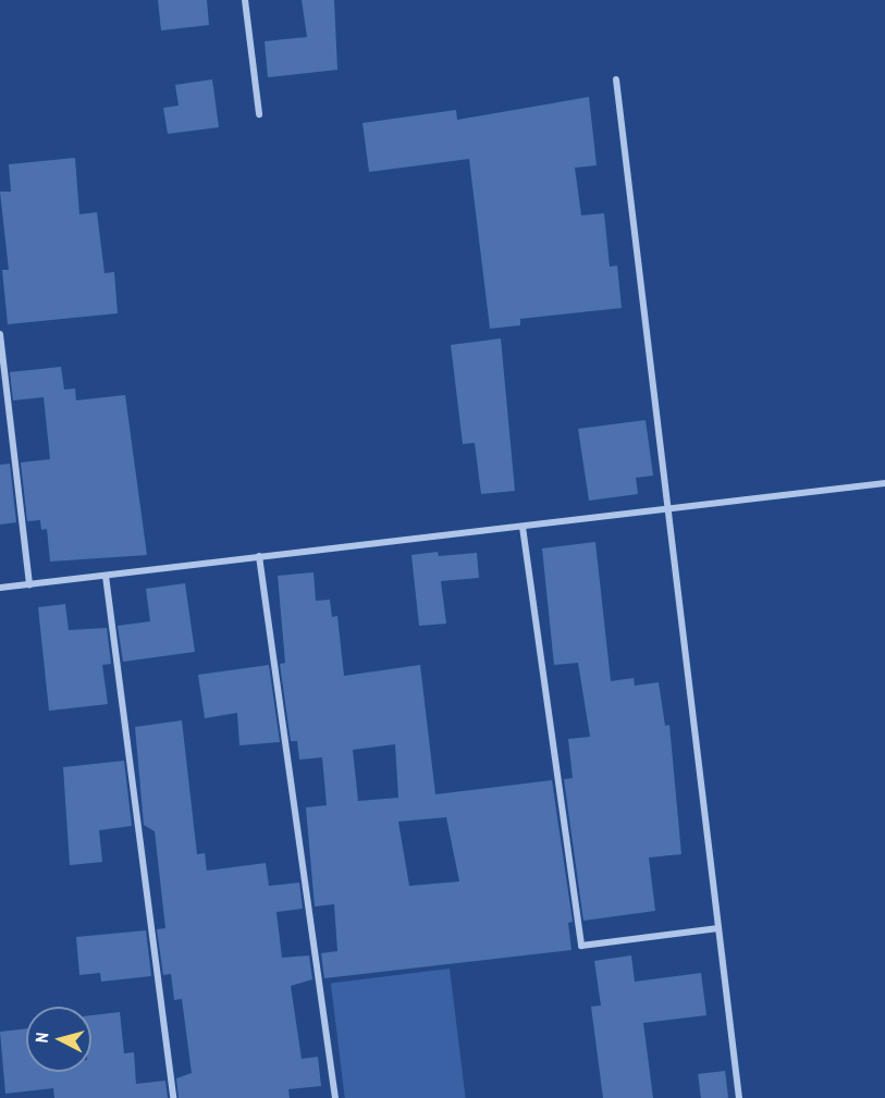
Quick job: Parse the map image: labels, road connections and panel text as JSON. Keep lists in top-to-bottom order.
{
  "north": "left"
}
